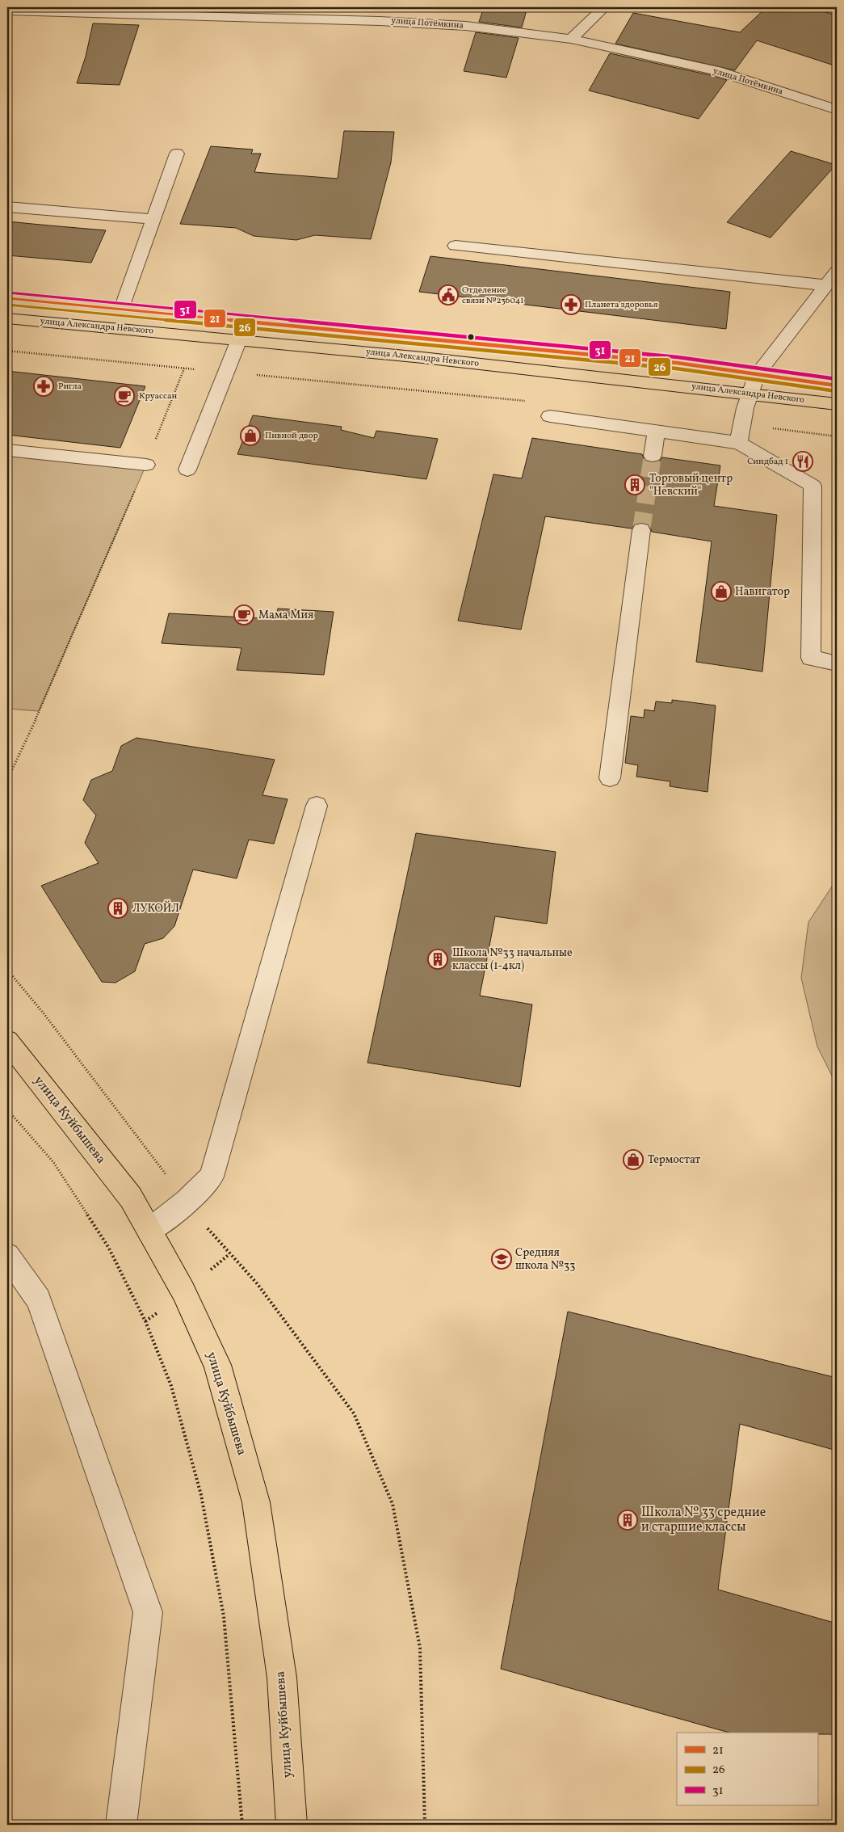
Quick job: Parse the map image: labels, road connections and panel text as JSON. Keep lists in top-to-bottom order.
{
  "streets": {
    "main road": ["улица Александра Невского", "улица Куйбышева"],
    "street": ["улица Потёмкина"]
  },
  "places": {
    "public building": ["Отделение связи №236041"],
    "pharmacy": ["Планета здоровья", "Ригла"],
    "cafe": ["Круассан", "Мама Мия"],
    "shop": ["Пивной двор", "Навигатор", "Термостат"],
    "restaurant": ["Синдбад 1"],
    "building": [
      "Торговый центр \"Невский\"",
      "ЛУКОЙЛ",
      "Школа №33 начальные классы (1-4кл)",
      "Школа № 33 средние и старшие классы"
    ],
    "school or university": ["Средняя школа №33"]
  },
  "lines": ["transit line 31", "transit line 21", "transit line 26"],
  "legend": ["21", "26", "31"]
}
